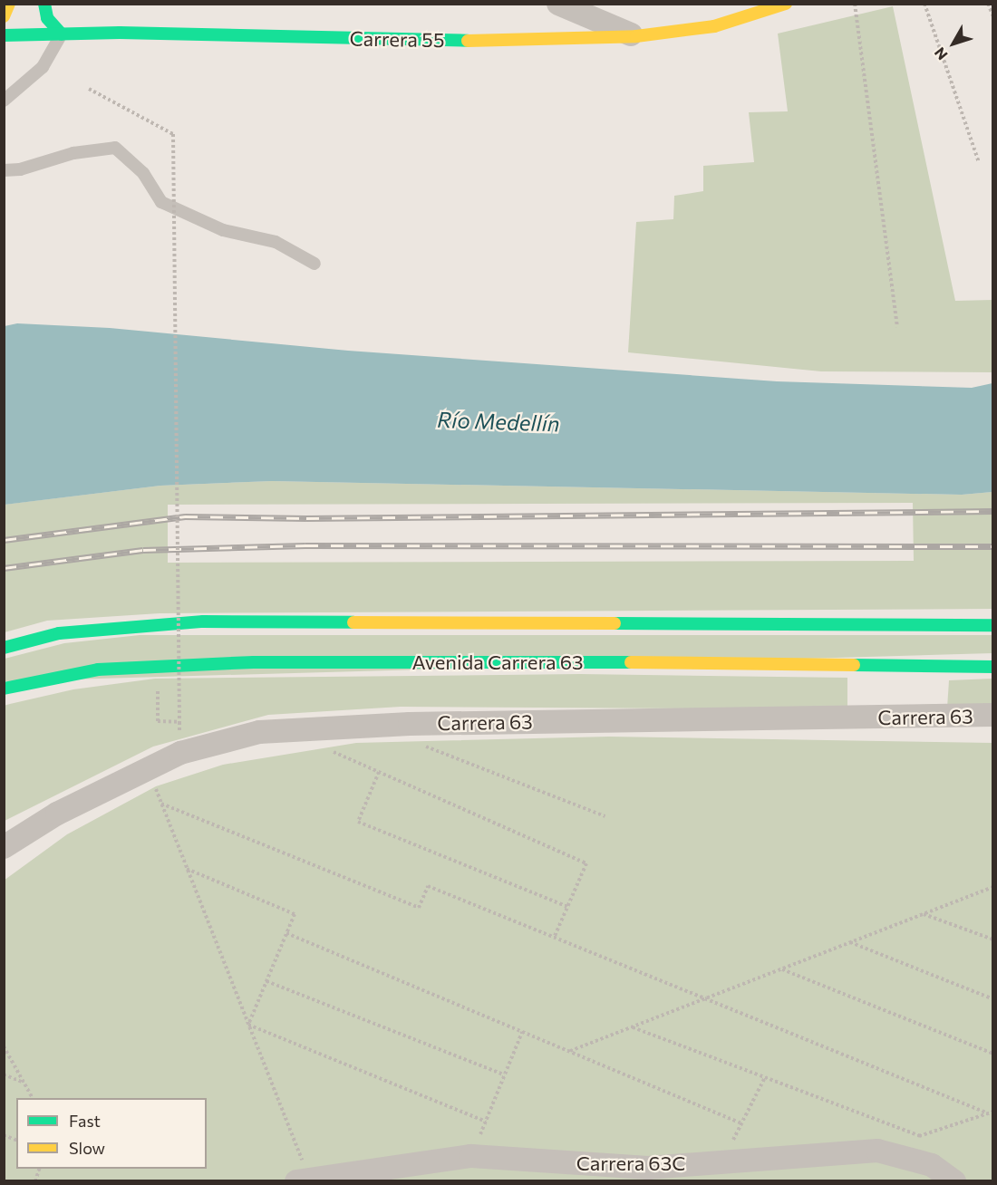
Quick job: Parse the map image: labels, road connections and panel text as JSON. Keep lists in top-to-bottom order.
{
  "streets": {
    "main road": ["Carrera 55", "Avenida Carrera 63"],
    "street": ["Carrera 63", "Carrera 63C"]
  },
  "water": ["Río Medellín"],
  "legend": ["Fast", "Slow"],
  "north": "bottom left"
}
